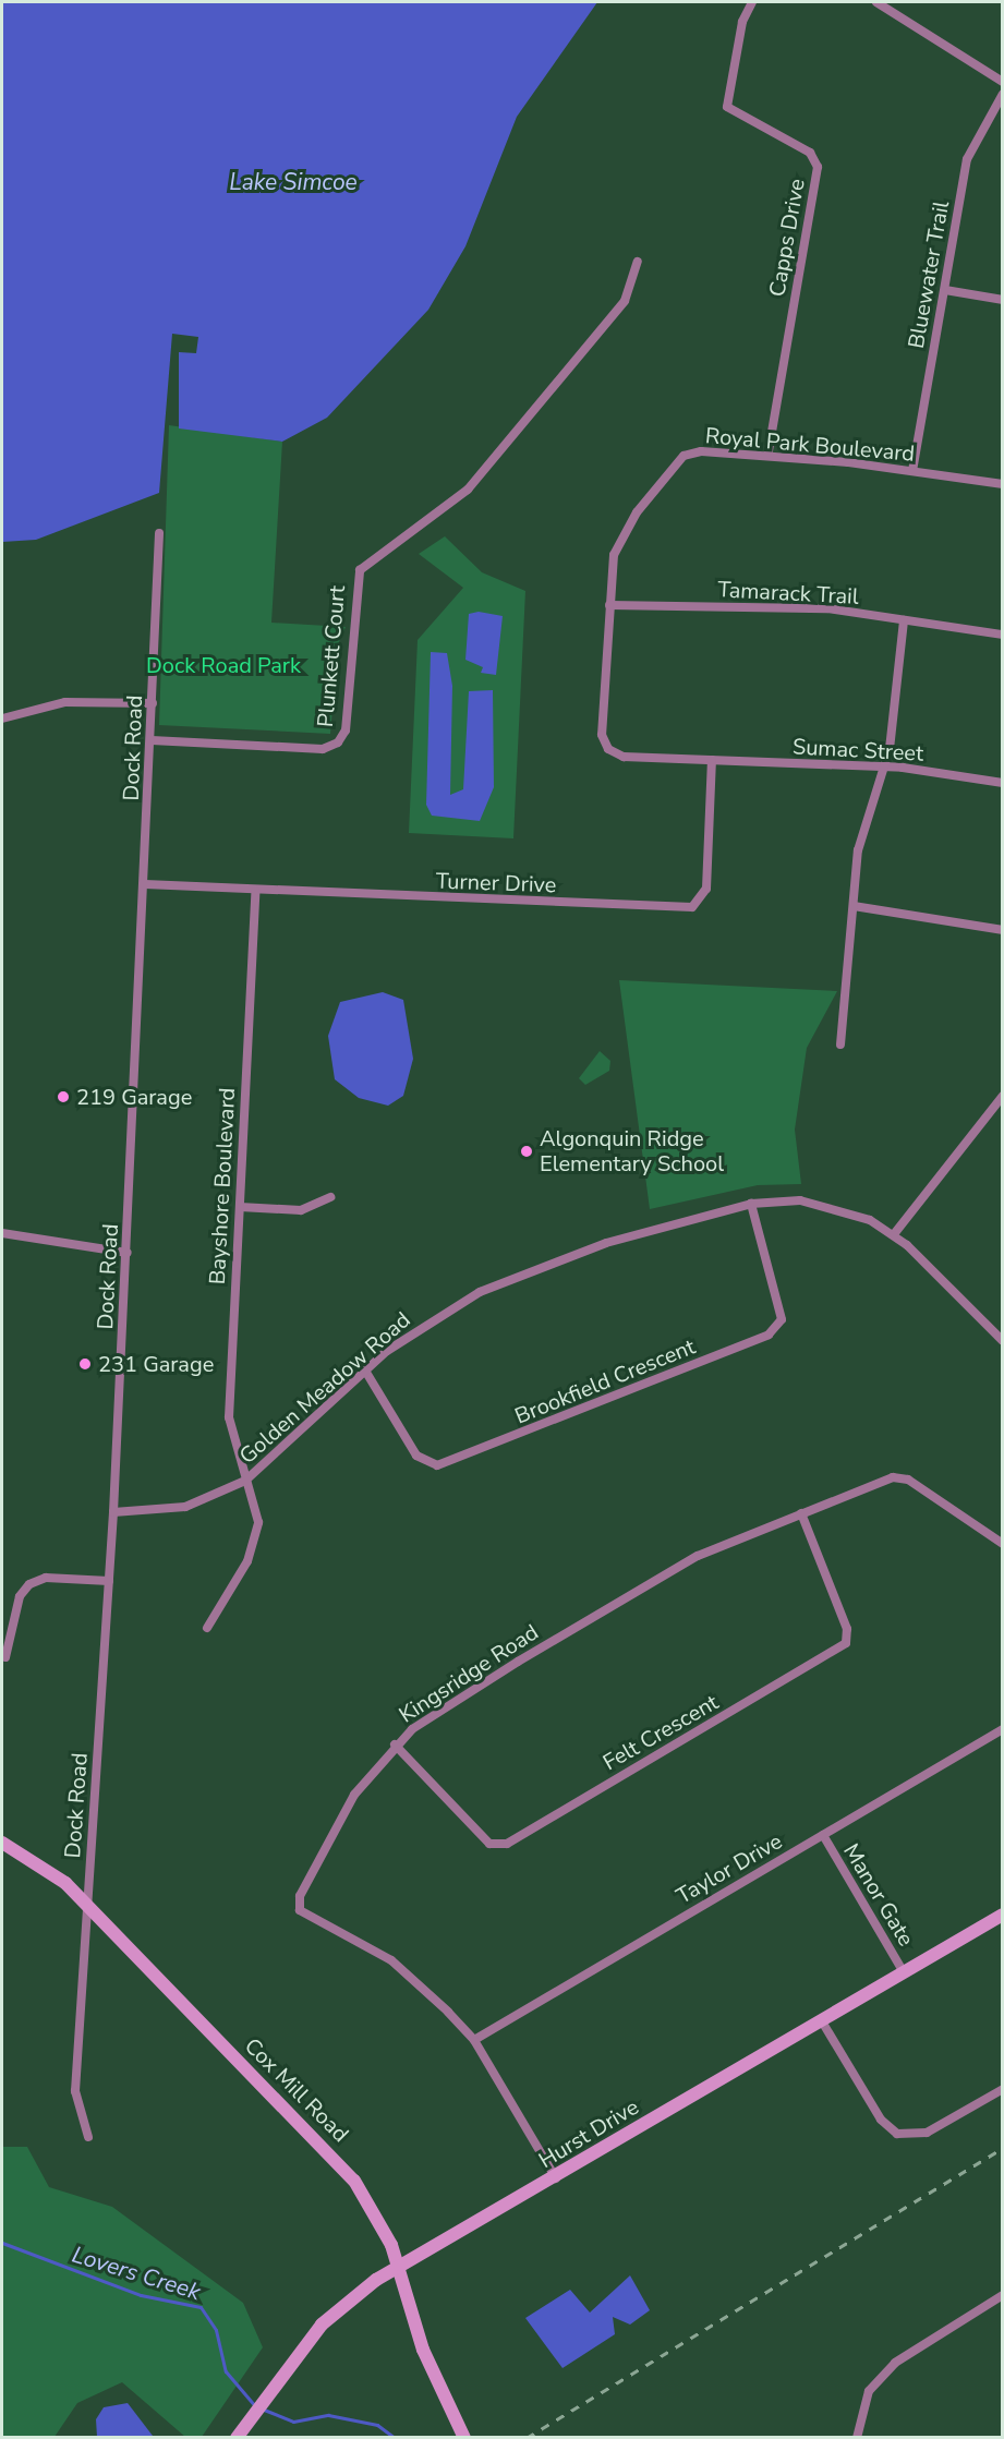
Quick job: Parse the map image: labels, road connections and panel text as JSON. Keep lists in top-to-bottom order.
{
  "streets": {
    "street": [
      "Capps Drive",
      "Bluewater Trail",
      "Royal Park Boulevard",
      "Tamarack Trail",
      "Plunkett Court",
      "Dock Road",
      "Sumac Street",
      "Turner Drive",
      "Bayshore Boulevard",
      "Brookfield Crescent",
      "Golden Meadow Road",
      "Kingsridge Road",
      "Felt Crescent",
      "Taylor Drive",
      "Manor Gate",
      "Cox Mill Road",
      "Hurst Drive"
    ]
  },
  "crossings": [
    ["Capps Drive", "Royal Park Boulevard"],
    ["Bluewater Trail", "Royal Park Boulevard"],
    ["Royal Park Boulevard", "Tamarack Trail"],
    ["Royal Park Boulevard", "Sumac Street"],
    ["Royal Park Boulevard", "Turner Drive"],
    ["Plunkett Court", "Dock Road"],
    ["Dock Road", "Turner Drive"],
    ["Dock Road", "Golden Meadow Road"],
    ["Dock Road", "Cox Mill Road"],
    ["Sumac Street", "Turner Drive"],
    ["Turner Drive", "Bayshore Boulevard"],
    ["Bayshore Boulevard", "Golden Meadow Road"],
    ["Brookfield Crescent", "Golden Meadow Road"],
    ["Kingsridge Road", "Felt Crescent"],
    ["Kingsridge Road", "Taylor Drive"],
    ["Kingsridge Road", "Hurst Drive"],
    ["Taylor Drive", "Manor Gate"],
    ["Manor Gate", "Hurst Drive"],
    ["Cox Mill Road", "Hurst Drive"]
  ],
  "water": ["Lake Simcoe", "Lovers Creek"],
  "parks": ["Dock Road Park"],
  "places": ["219 Garage", "Algonquin Ridge Elementary School", "231 Garage"]
}
